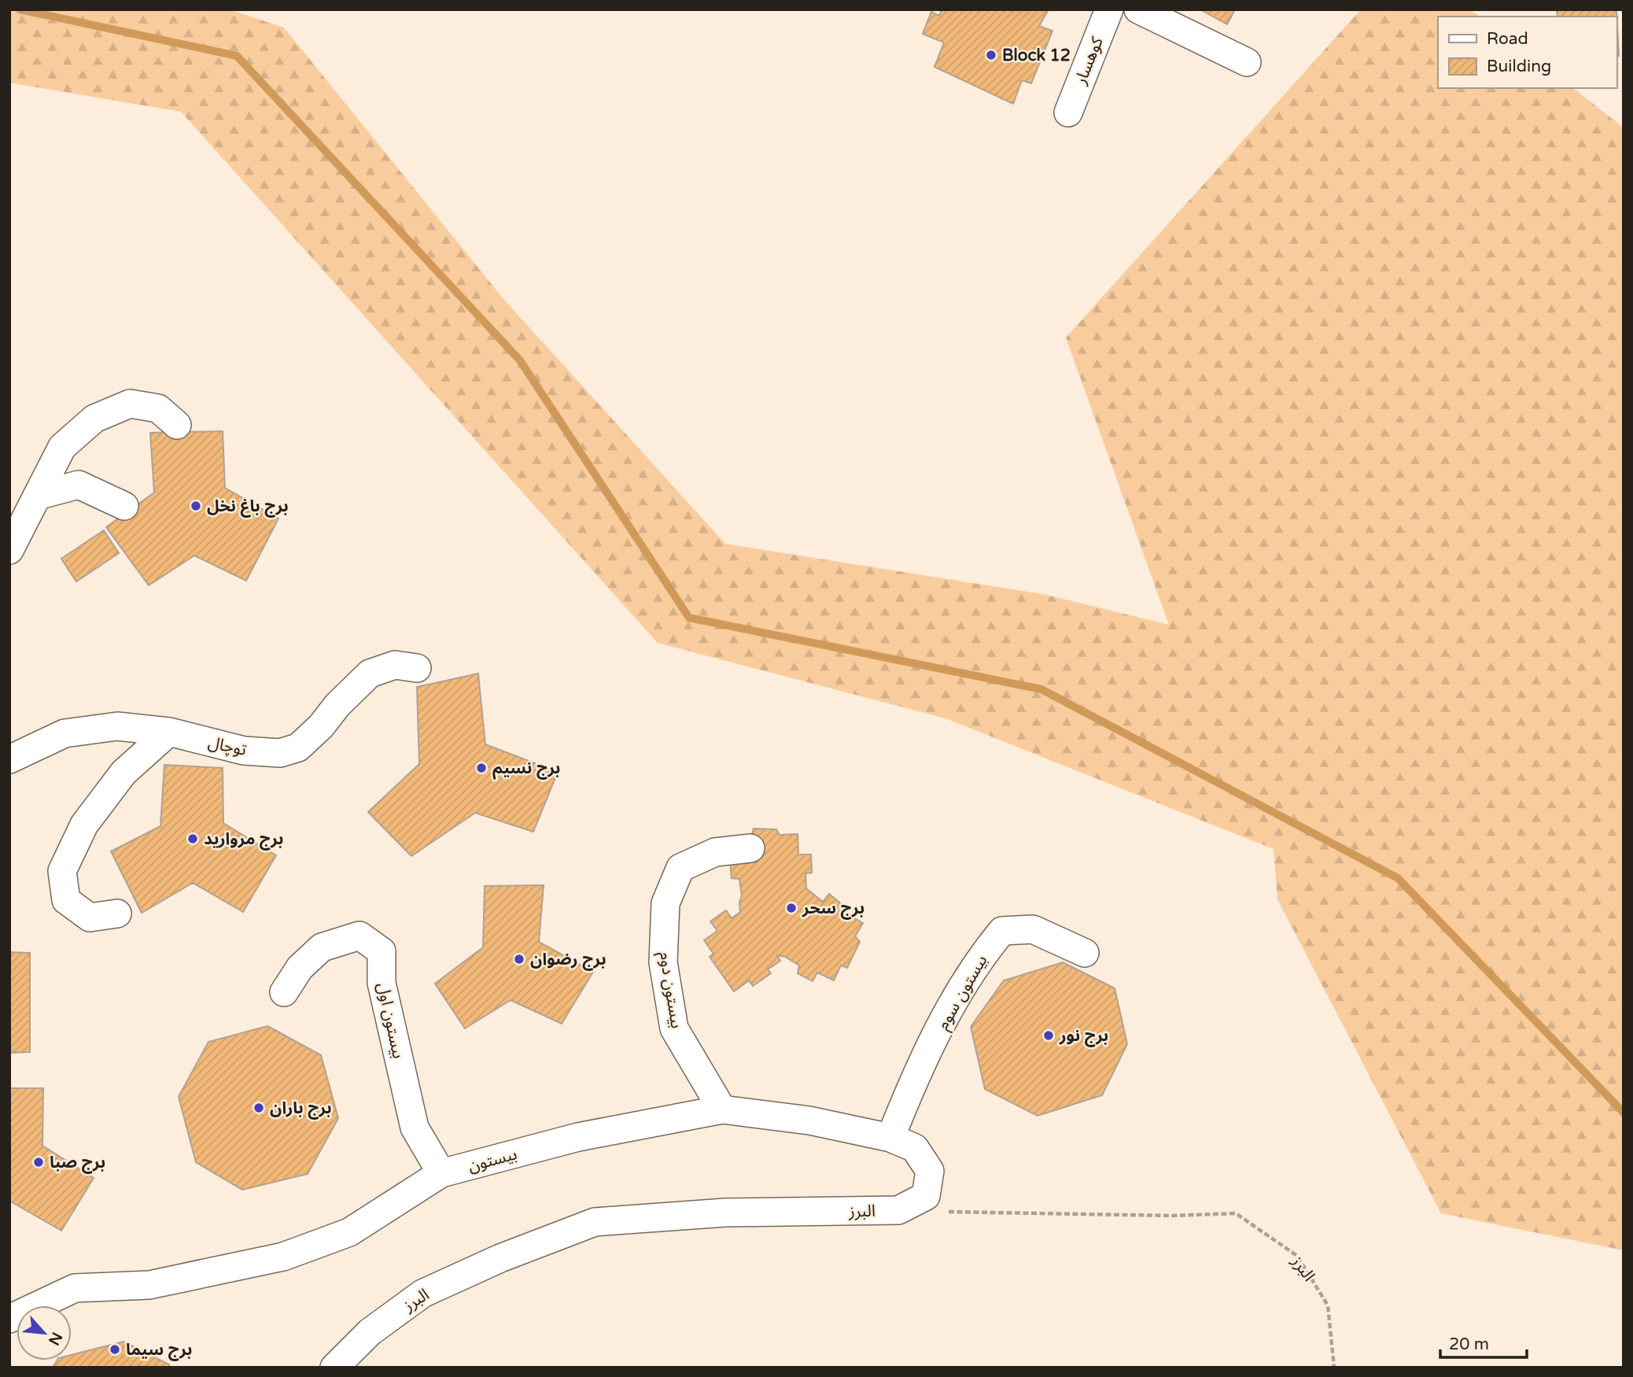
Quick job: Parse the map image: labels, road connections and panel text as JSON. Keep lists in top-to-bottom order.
{
  "streets": {
    "street": [
      "کوهسار",
      "توچال",
      "بیستون دوم",
      "بیستون سوم",
      "بیستون اول",
      "بیستون",
      "البرز"
    ]
  },
  "crossings": [
    ["بیستون دوم", "بیستون"],
    ["بیستون سوم", "بیستون"],
    ["بیستون اول", "بیستون"],
    ["بیستون", "البرز"]
  ],
  "places": [
    "Block 12",
    "برج باغ نخل",
    "برج نسیم",
    "برج مروارید",
    "برج سحر",
    "برج رضوان",
    "برج نور",
    "برج باران",
    "برج صبا",
    "برج سیما"
  ],
  "legend": ["Road", "Building"],
  "scale_bar": "20 m",
  "north": "bottom right"
}
